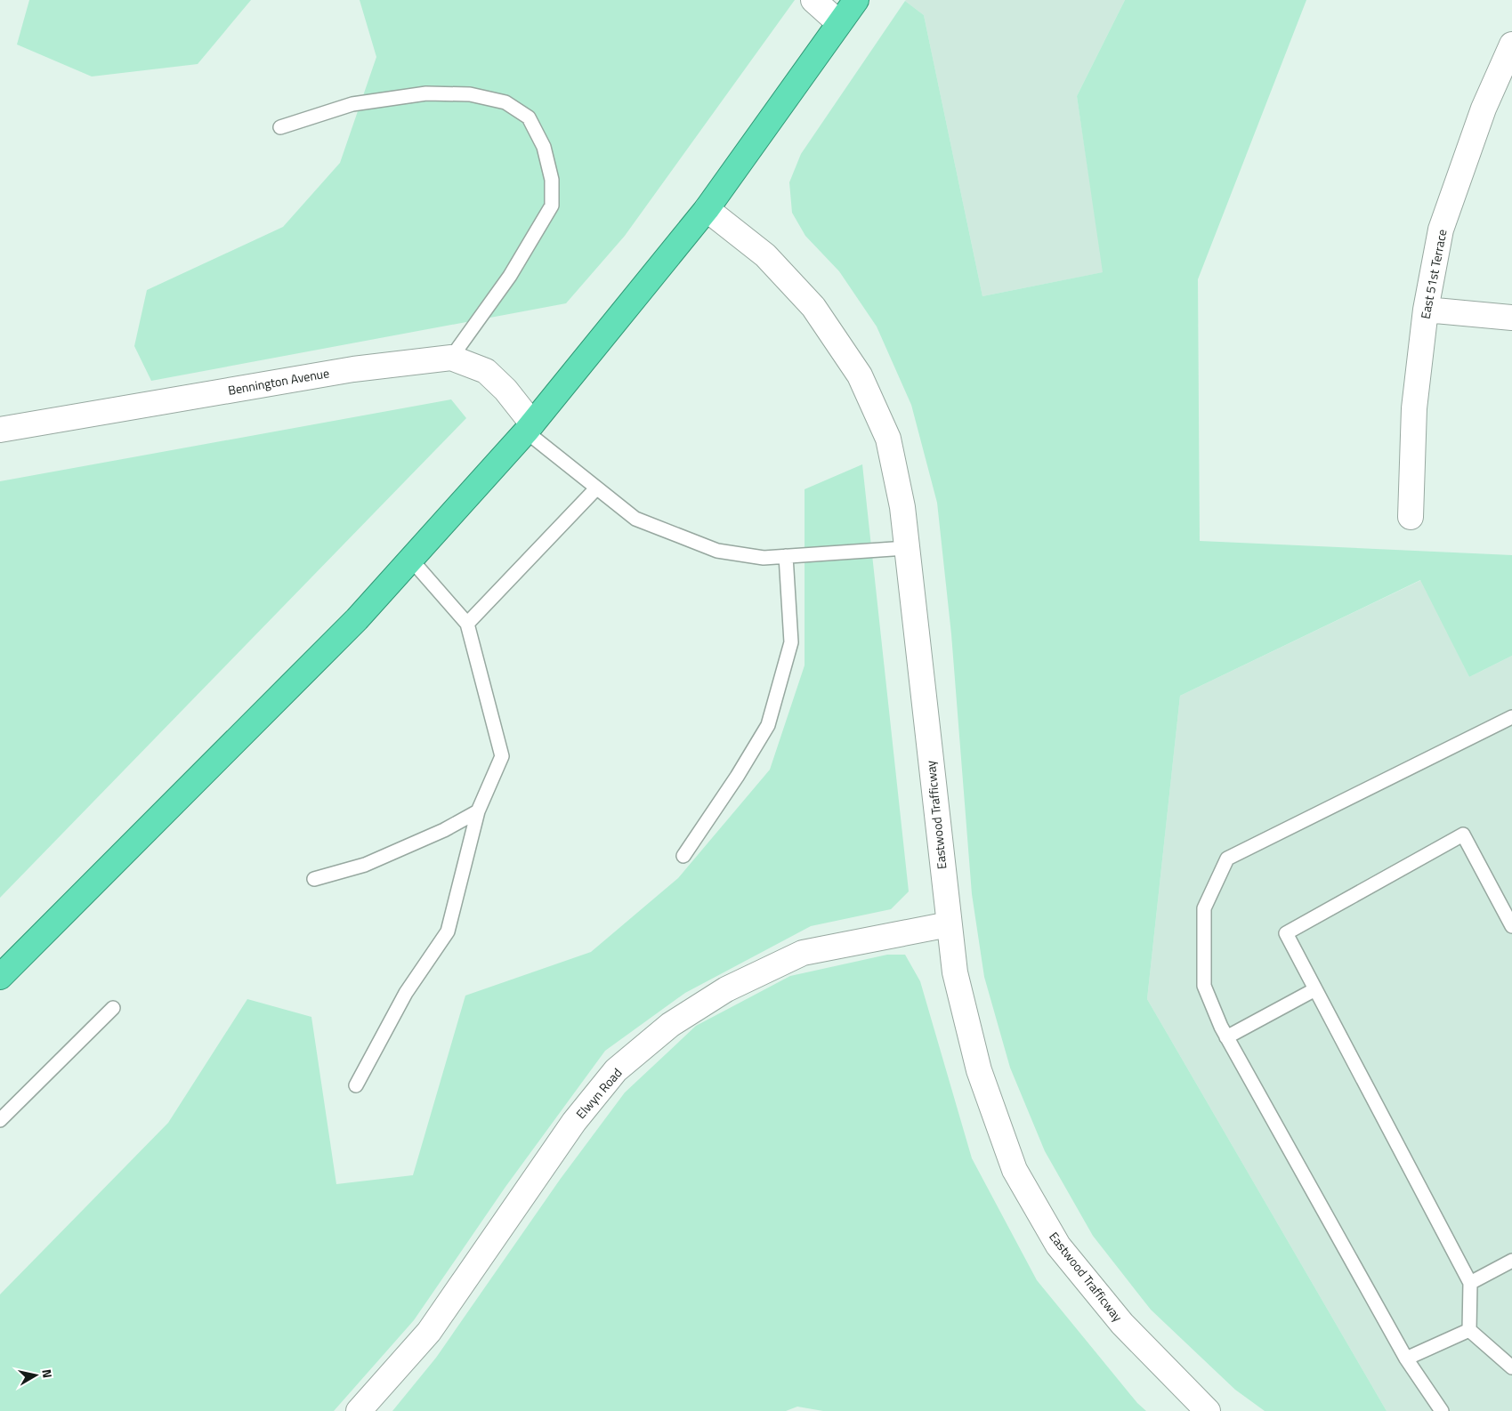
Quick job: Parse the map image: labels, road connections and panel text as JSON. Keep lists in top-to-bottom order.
{
  "streets": {
    "street": [
      "East 51st Terrace",
      "Bennington Avenue",
      "Eastwood Trafficway",
      "Elwyn Road"
    ]
  },
  "crossings": [
    ["Eastwood Trafficway", "Elwyn Road"]
  ],
  "north": "right"
}
